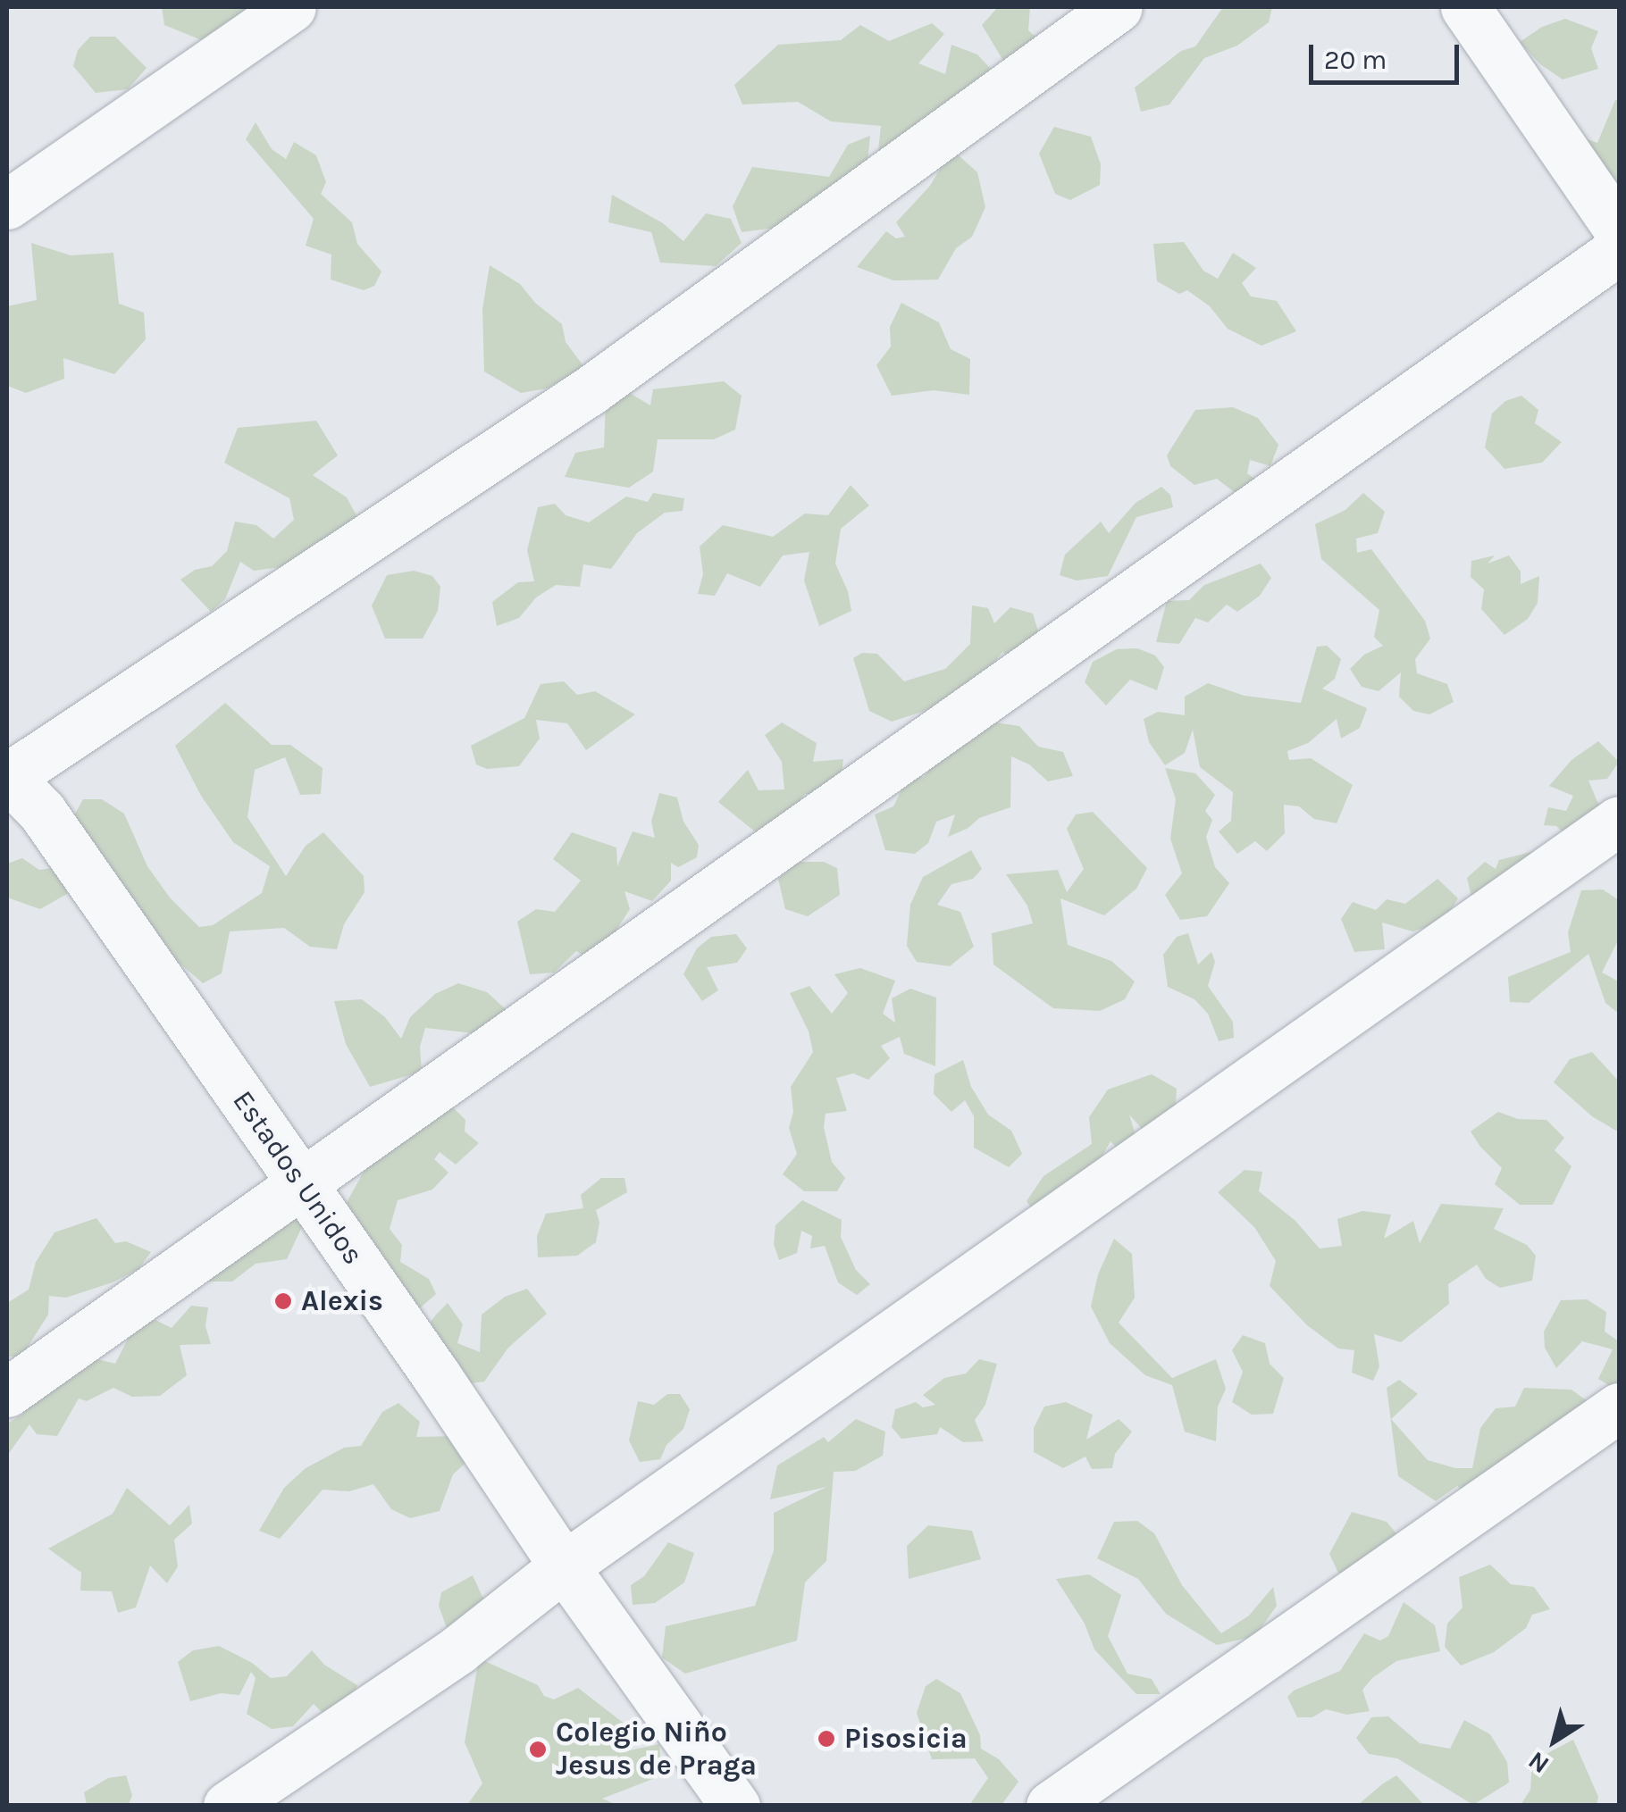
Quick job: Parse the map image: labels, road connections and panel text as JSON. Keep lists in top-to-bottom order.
{
  "streets": {
    "street": ["Estados Unidos"]
  },
  "places": ["Alexis", "Pisosicia", "Colegio Niño Jesus de Praga"],
  "scale_bar": "20 m",
  "north": "bottom left"
}
